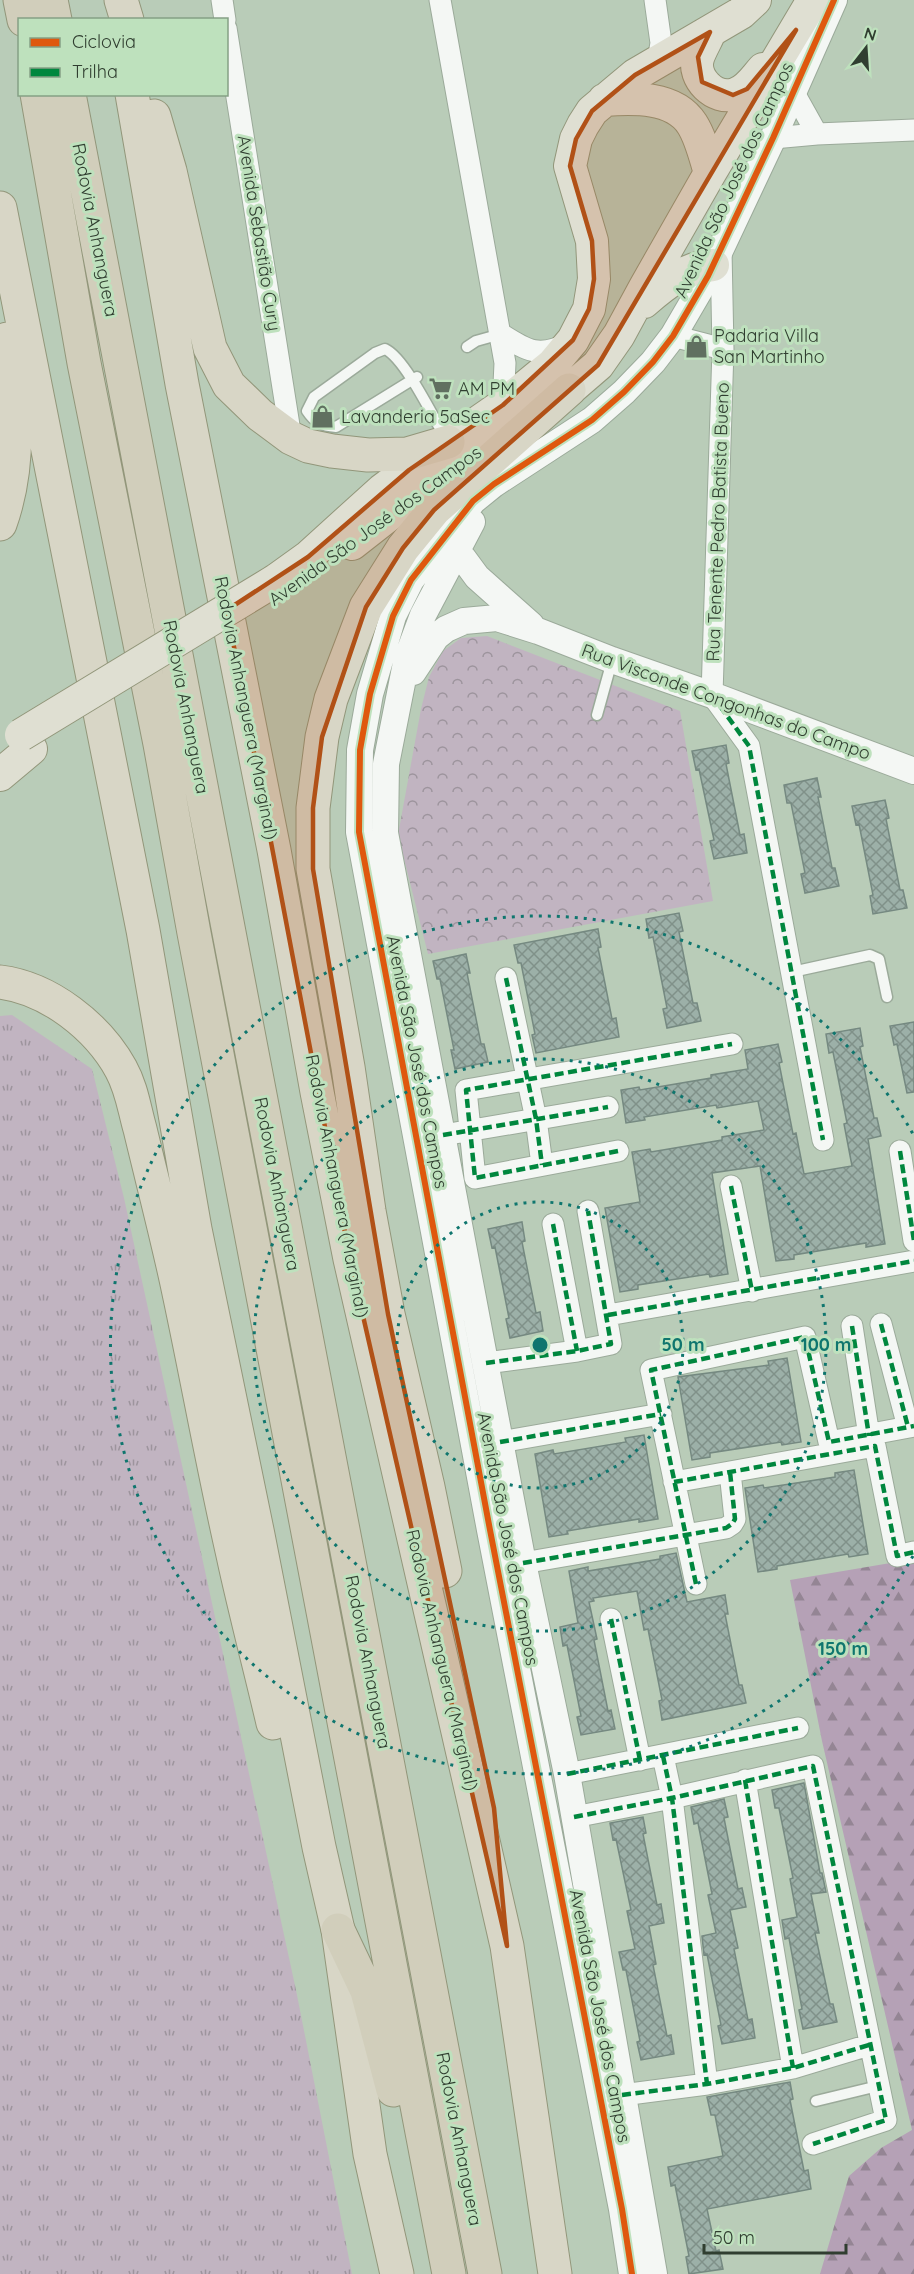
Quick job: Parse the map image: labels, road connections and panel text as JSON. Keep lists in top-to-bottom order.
{
  "streets": {
    "highway": ["Rodovia Anhanguera", "Rodovia Anhanguera (Marginal)"],
    "main road": ["Avenida São José dos Campos"],
    "street": ["Avenida Sebastião Cury", "Rua Tenente Pedro Batista Bueno", "Rua Visconde Congonhas do Campo"]
  },
  "crossings": [
    ["Avenida São José dos Campos", "Rua Tenente Pedro Batista Bueno"],
    ["Avenida São José dos Campos", "Rua Visconde Congonhas do Campo"],
    ["Rua Tenente Pedro Batista Bueno", "Rua Visconde Congonhas do Campo"]
  ],
  "places": {
    "shop": ["Padaria Villa San Martinho", "Lavanderia 5aSec"],
    "supermarket": ["AM PM"]
  },
  "legend": ["Ciclovia", "Trilha"],
  "scale_bar": "50 m",
  "north": "top",
  "rings": ["50 m", "100 m", "150 m"]
}
